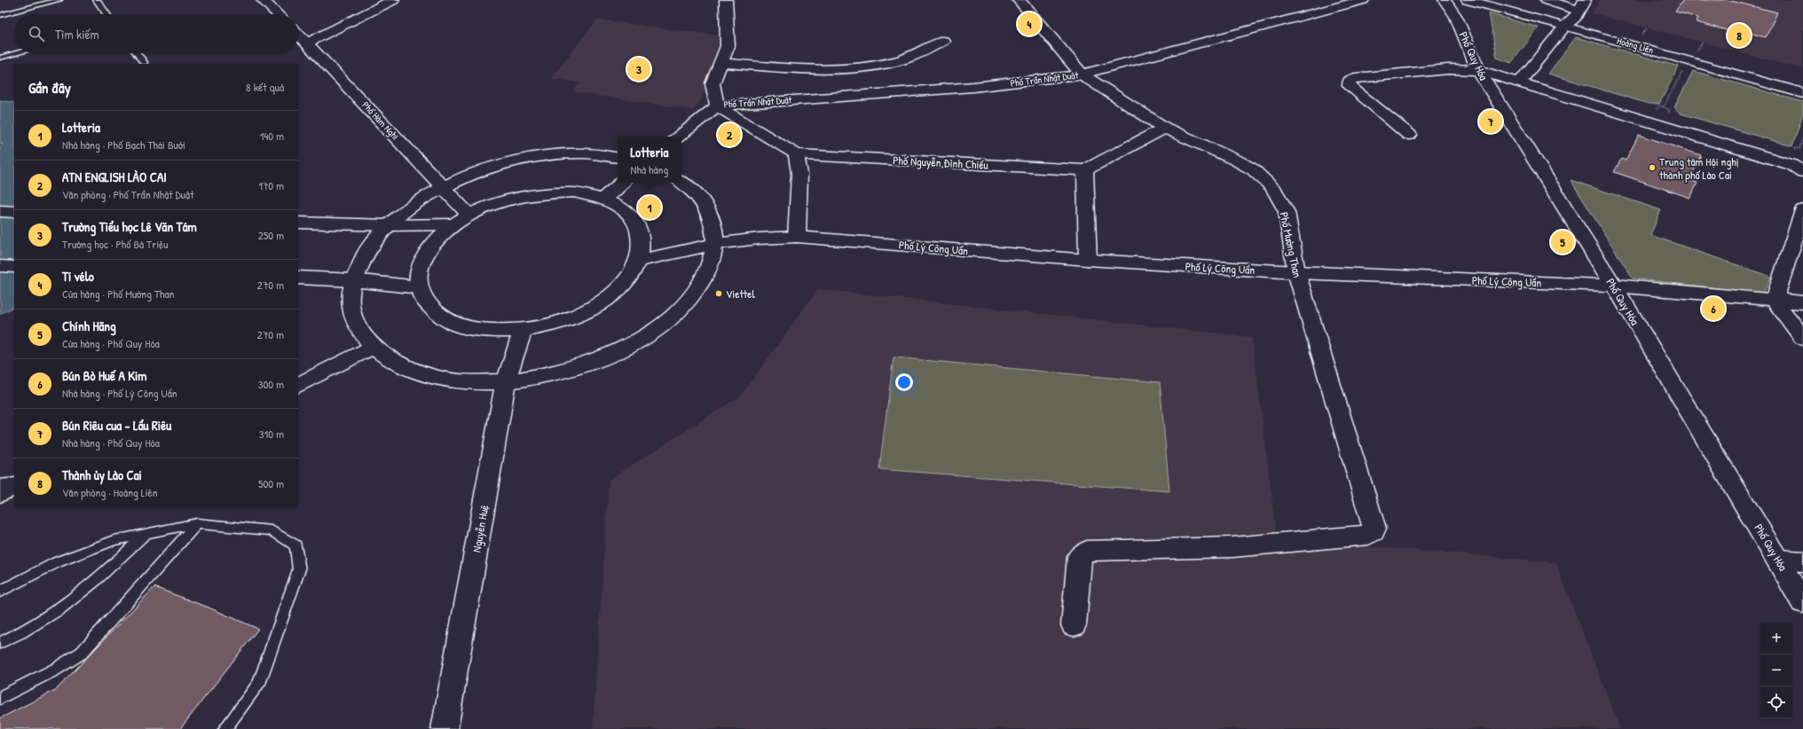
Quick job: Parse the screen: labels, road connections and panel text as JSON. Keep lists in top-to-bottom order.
{
  "streets": {
    "street": [
      "Hoàng Liên",
      "Phố Quy Hóa",
      "Phố Trần Nhật Duật",
      "Phố Hàm Nghi",
      "Phố Nguyễn Đình Chiểu",
      "Phố Mường Than",
      "Phố Lý Công Uẩn",
      "Nguyễn Huệ"
    ]
  },
  "crossings": [
    ["Phố Quy Hóa", "Phố Lý Công Uẩn"],
    ["Phố Trần Nhật Duật", "Phố Mường Than"],
    ["Phố Mường Than", "Phố Lý Công Uẩn"]
  ],
  "places": ["Trung tâm Hội nghị thành phố Lào Cai", "Viettel"],
  "page": {
    "pins": [
      "4",
      "8",
      "3",
      "7",
      "2",
      "1",
      "5",
      "6"
    ],
    "search": "Tìm kiếm",
    "heading": ["Gần đây", "8 kết quả"],
    "list": [
      {
        "mark": "1",
        "name": "Lotteria",
        "note": "Nhà hàng · Phố Bạch Thái Bưởi",
        "value": "140 m"
      },
      {
        "mark": "2",
        "name": "ATN ENGLISH LÀO CAI",
        "note": "Văn phòng · Phố Trần Nhật Duật",
        "value": "170 m"
      },
      {
        "mark": "3",
        "name": "Trường Tiểu học Lê Văn Tám",
        "note": "Trường học · Phố Bà Triệu",
        "value": "250 m"
      },
      {
        "mark": "4",
        "name": "Tí vélo",
        "note": "Cửa hàng · Phố Mường Than",
        "value": "270 m"
      },
      {
        "mark": "5",
        "name": "Chính Hãng",
        "note": "Cửa hàng · Phố Quy Hóa",
        "value": "270 m"
      },
      {
        "mark": "6",
        "name": "Bún Bò Huế A Kim",
        "note": "Nhà hàng · Phố Lý Công Uẩn",
        "value": "300 m"
      },
      {
        "mark": "7",
        "name": "Bún Riêu cua - Lẩu Riêu",
        "note": "Nhà hàng · Phố Quy Hóa",
        "value": "310 m"
      },
      {
        "mark": "8",
        "name": "Thành ủy Lào Cai",
        "note": "Văn phòng · Hoàng Liên",
        "value": "500 m"
      }
    ],
    "popup": ["Lotteria", "Nhà hàng"],
    "map_buttons": ["+", "−"]
  }
}
